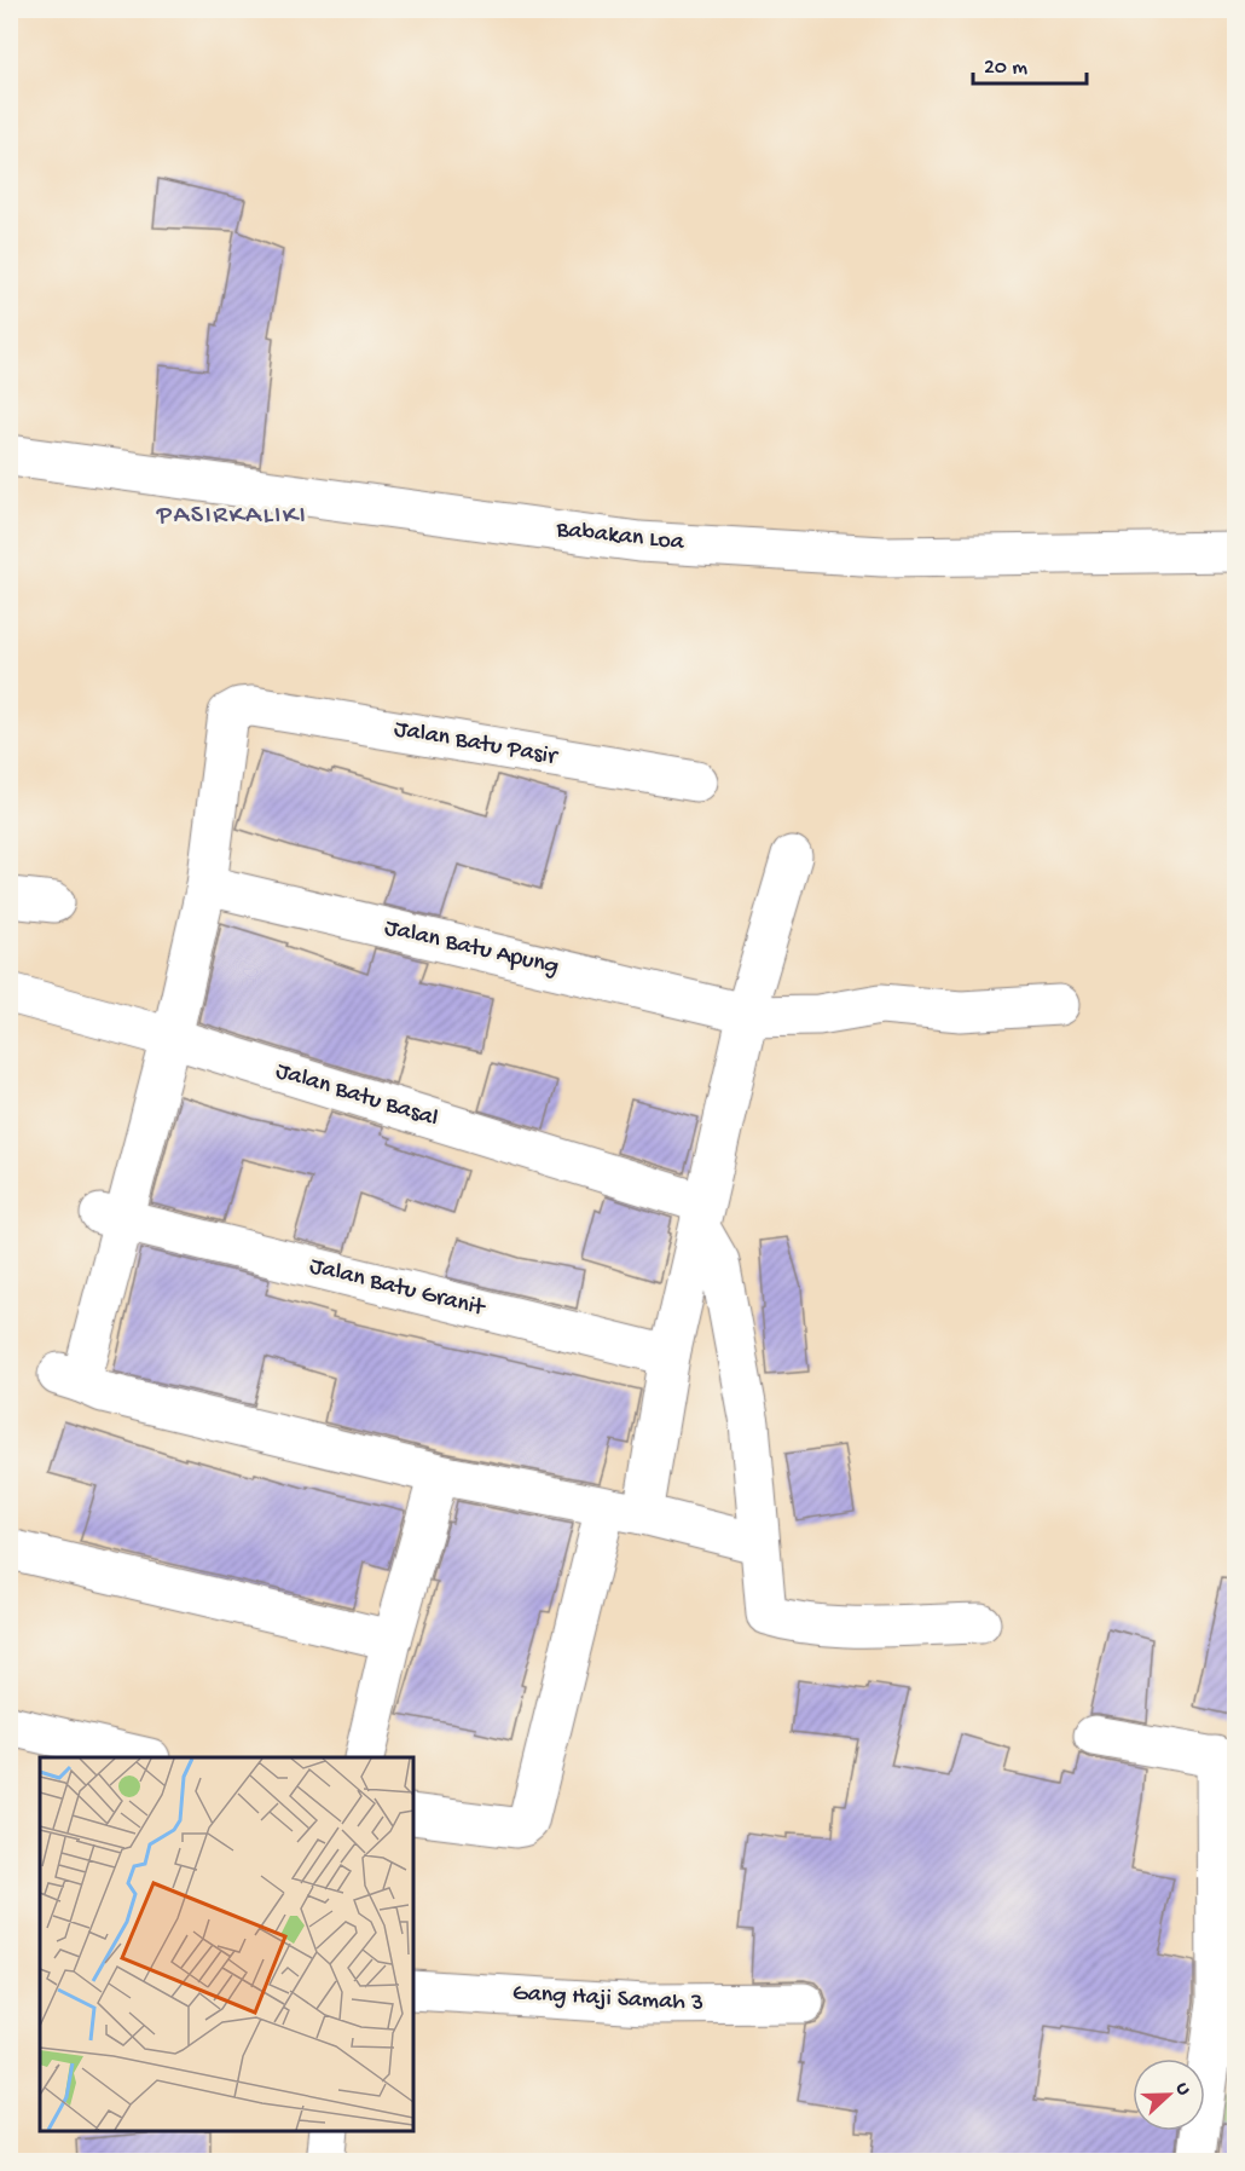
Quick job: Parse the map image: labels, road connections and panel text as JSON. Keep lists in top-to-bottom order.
{
  "streets": {
    "street": [
      "Babakan Loa",
      "Jalan Batu Pasir",
      "Jalan Batu Apung",
      "Jalan Batu Basal",
      "Jalan Batu Granit",
      "Gang Haji Samah 3"
    ]
  },
  "crossings": [
    ["Jalan Batu Pasir", "Jalan Batu Apung"]
  ],
  "districts": ["PASIRKALIKI"],
  "scale_bar": "20 m",
  "north": "right"
}
